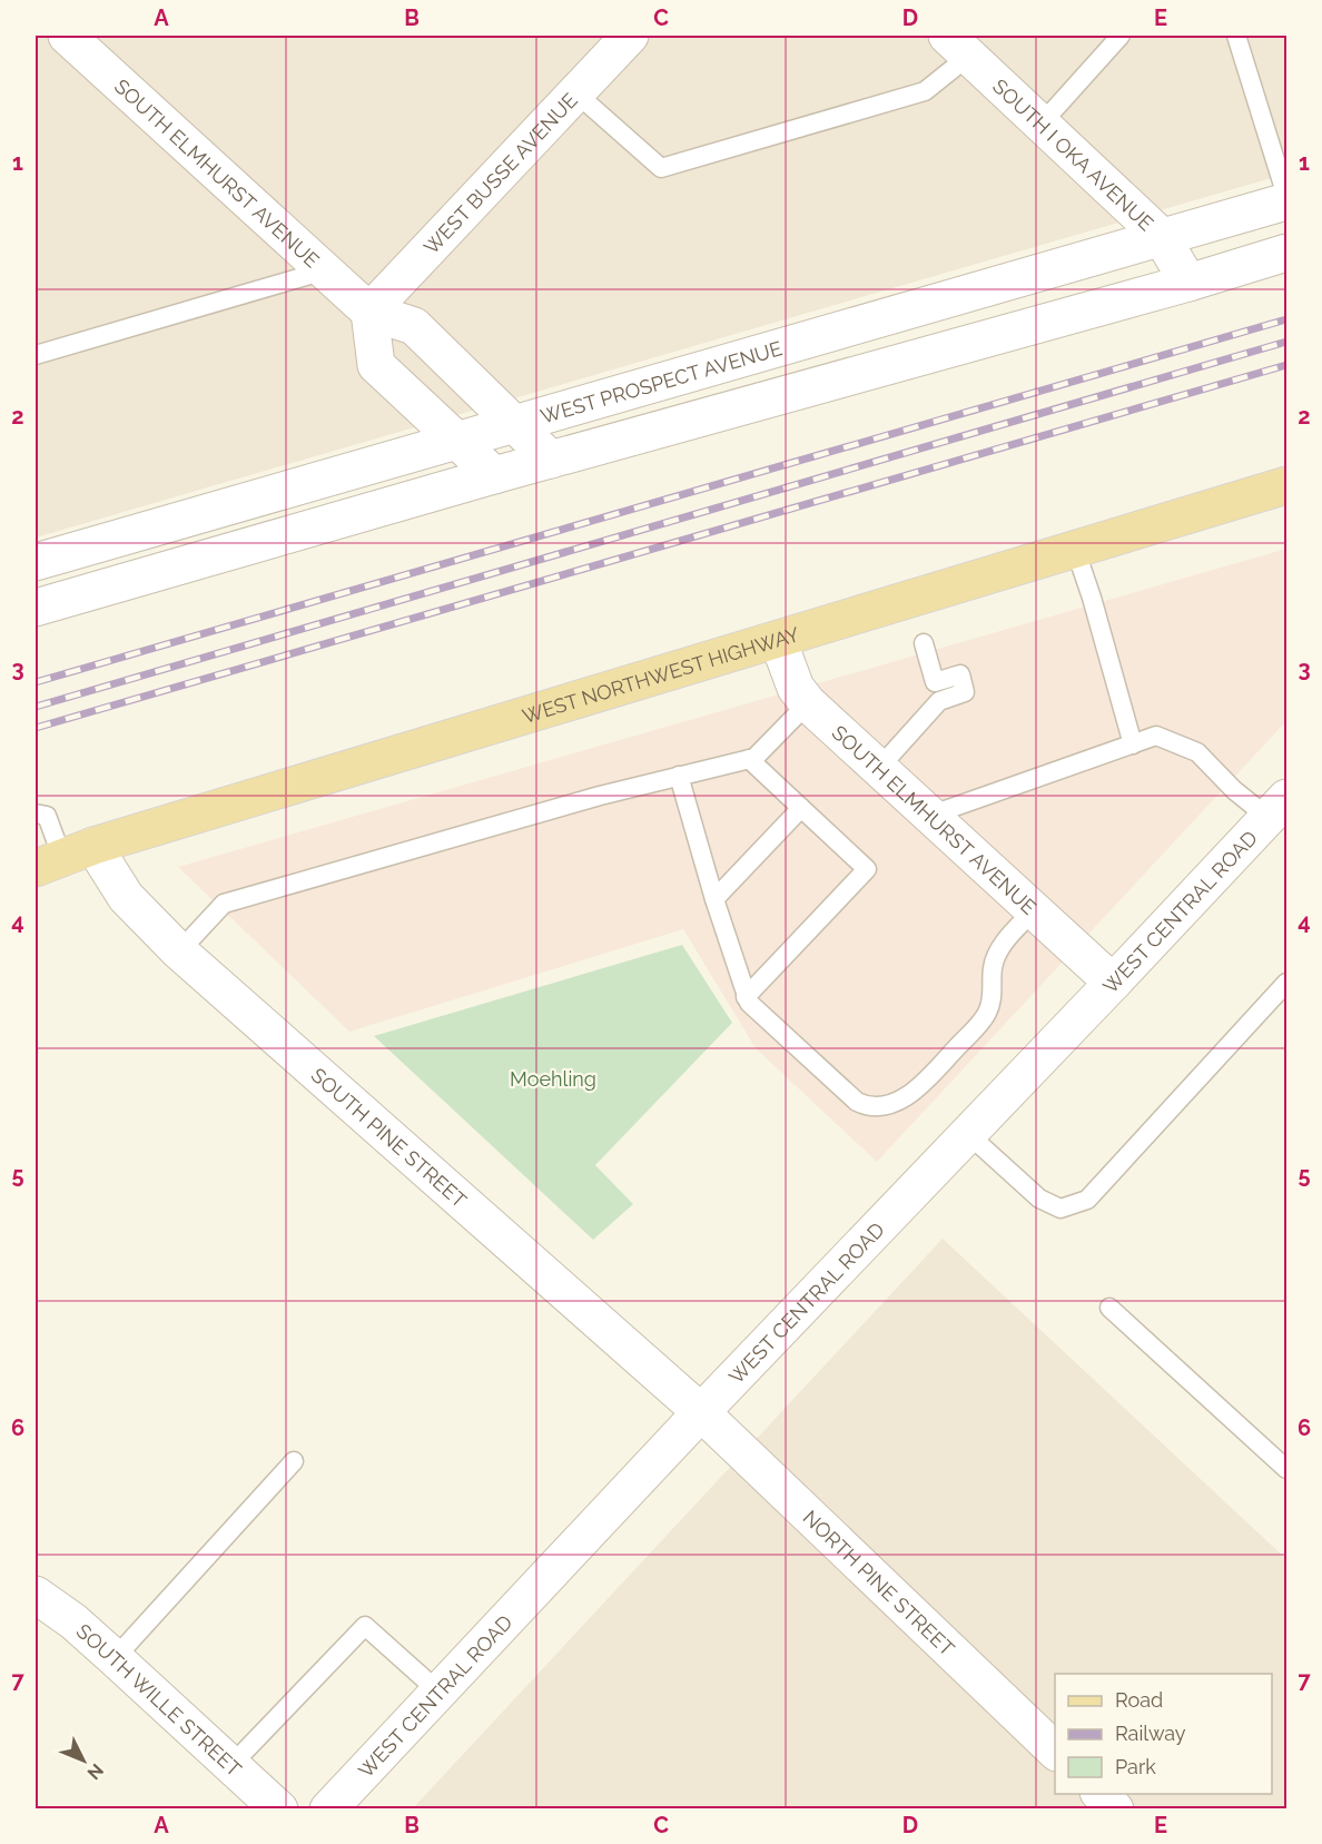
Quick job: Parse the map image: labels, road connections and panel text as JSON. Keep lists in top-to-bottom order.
{
  "streets": {
    "main road": ["WEST NORTHWEST HIGHWAY"],
    "street": [
      "SOUTH I OKA AVENUE",
      "SOUTH ELMHURST AVENUE",
      "WEST BUSSE AVENUE",
      "WEST PROSPECT AVENUE",
      "WEST CENTRAL ROAD",
      "SOUTH PINE STREET",
      "NORTH PINE STREET",
      "SOUTH WILLE STREET"
    ]
  },
  "crossings": [
    ["SOUTH I OKA AVENUE", "WEST PROSPECT AVENUE"],
    ["SOUTH ELMHURST AVENUE", "WEST BUSSE AVENUE"],
    ["SOUTH ELMHURST AVENUE", "WEST PROSPECT AVENUE"],
    ["SOUTH ELMHURST AVENUE", "WEST NORTHWEST HIGHWAY"],
    ["SOUTH ELMHURST AVENUE", "WEST CENTRAL ROAD"],
    ["WEST NORTHWEST HIGHWAY", "SOUTH PINE STREET"],
    ["WEST CENTRAL ROAD", "SOUTH PINE STREET"],
    ["WEST CENTRAL ROAD", "NORTH PINE STREET"],
    ["SOUTH PINE STREET", "NORTH PINE STREET"]
  ],
  "parks": ["Moehling"],
  "legend": ["Road", "Railway", "Park"],
  "north": "bottom right",
  "grid": {
    "columns": [
      "A",
      "B",
      "C",
      "D",
      "E"
    ],
    "rows": [
      "1",
      "2",
      "3",
      "4",
      "5",
      "6",
      "7"
    ]
  }
}
